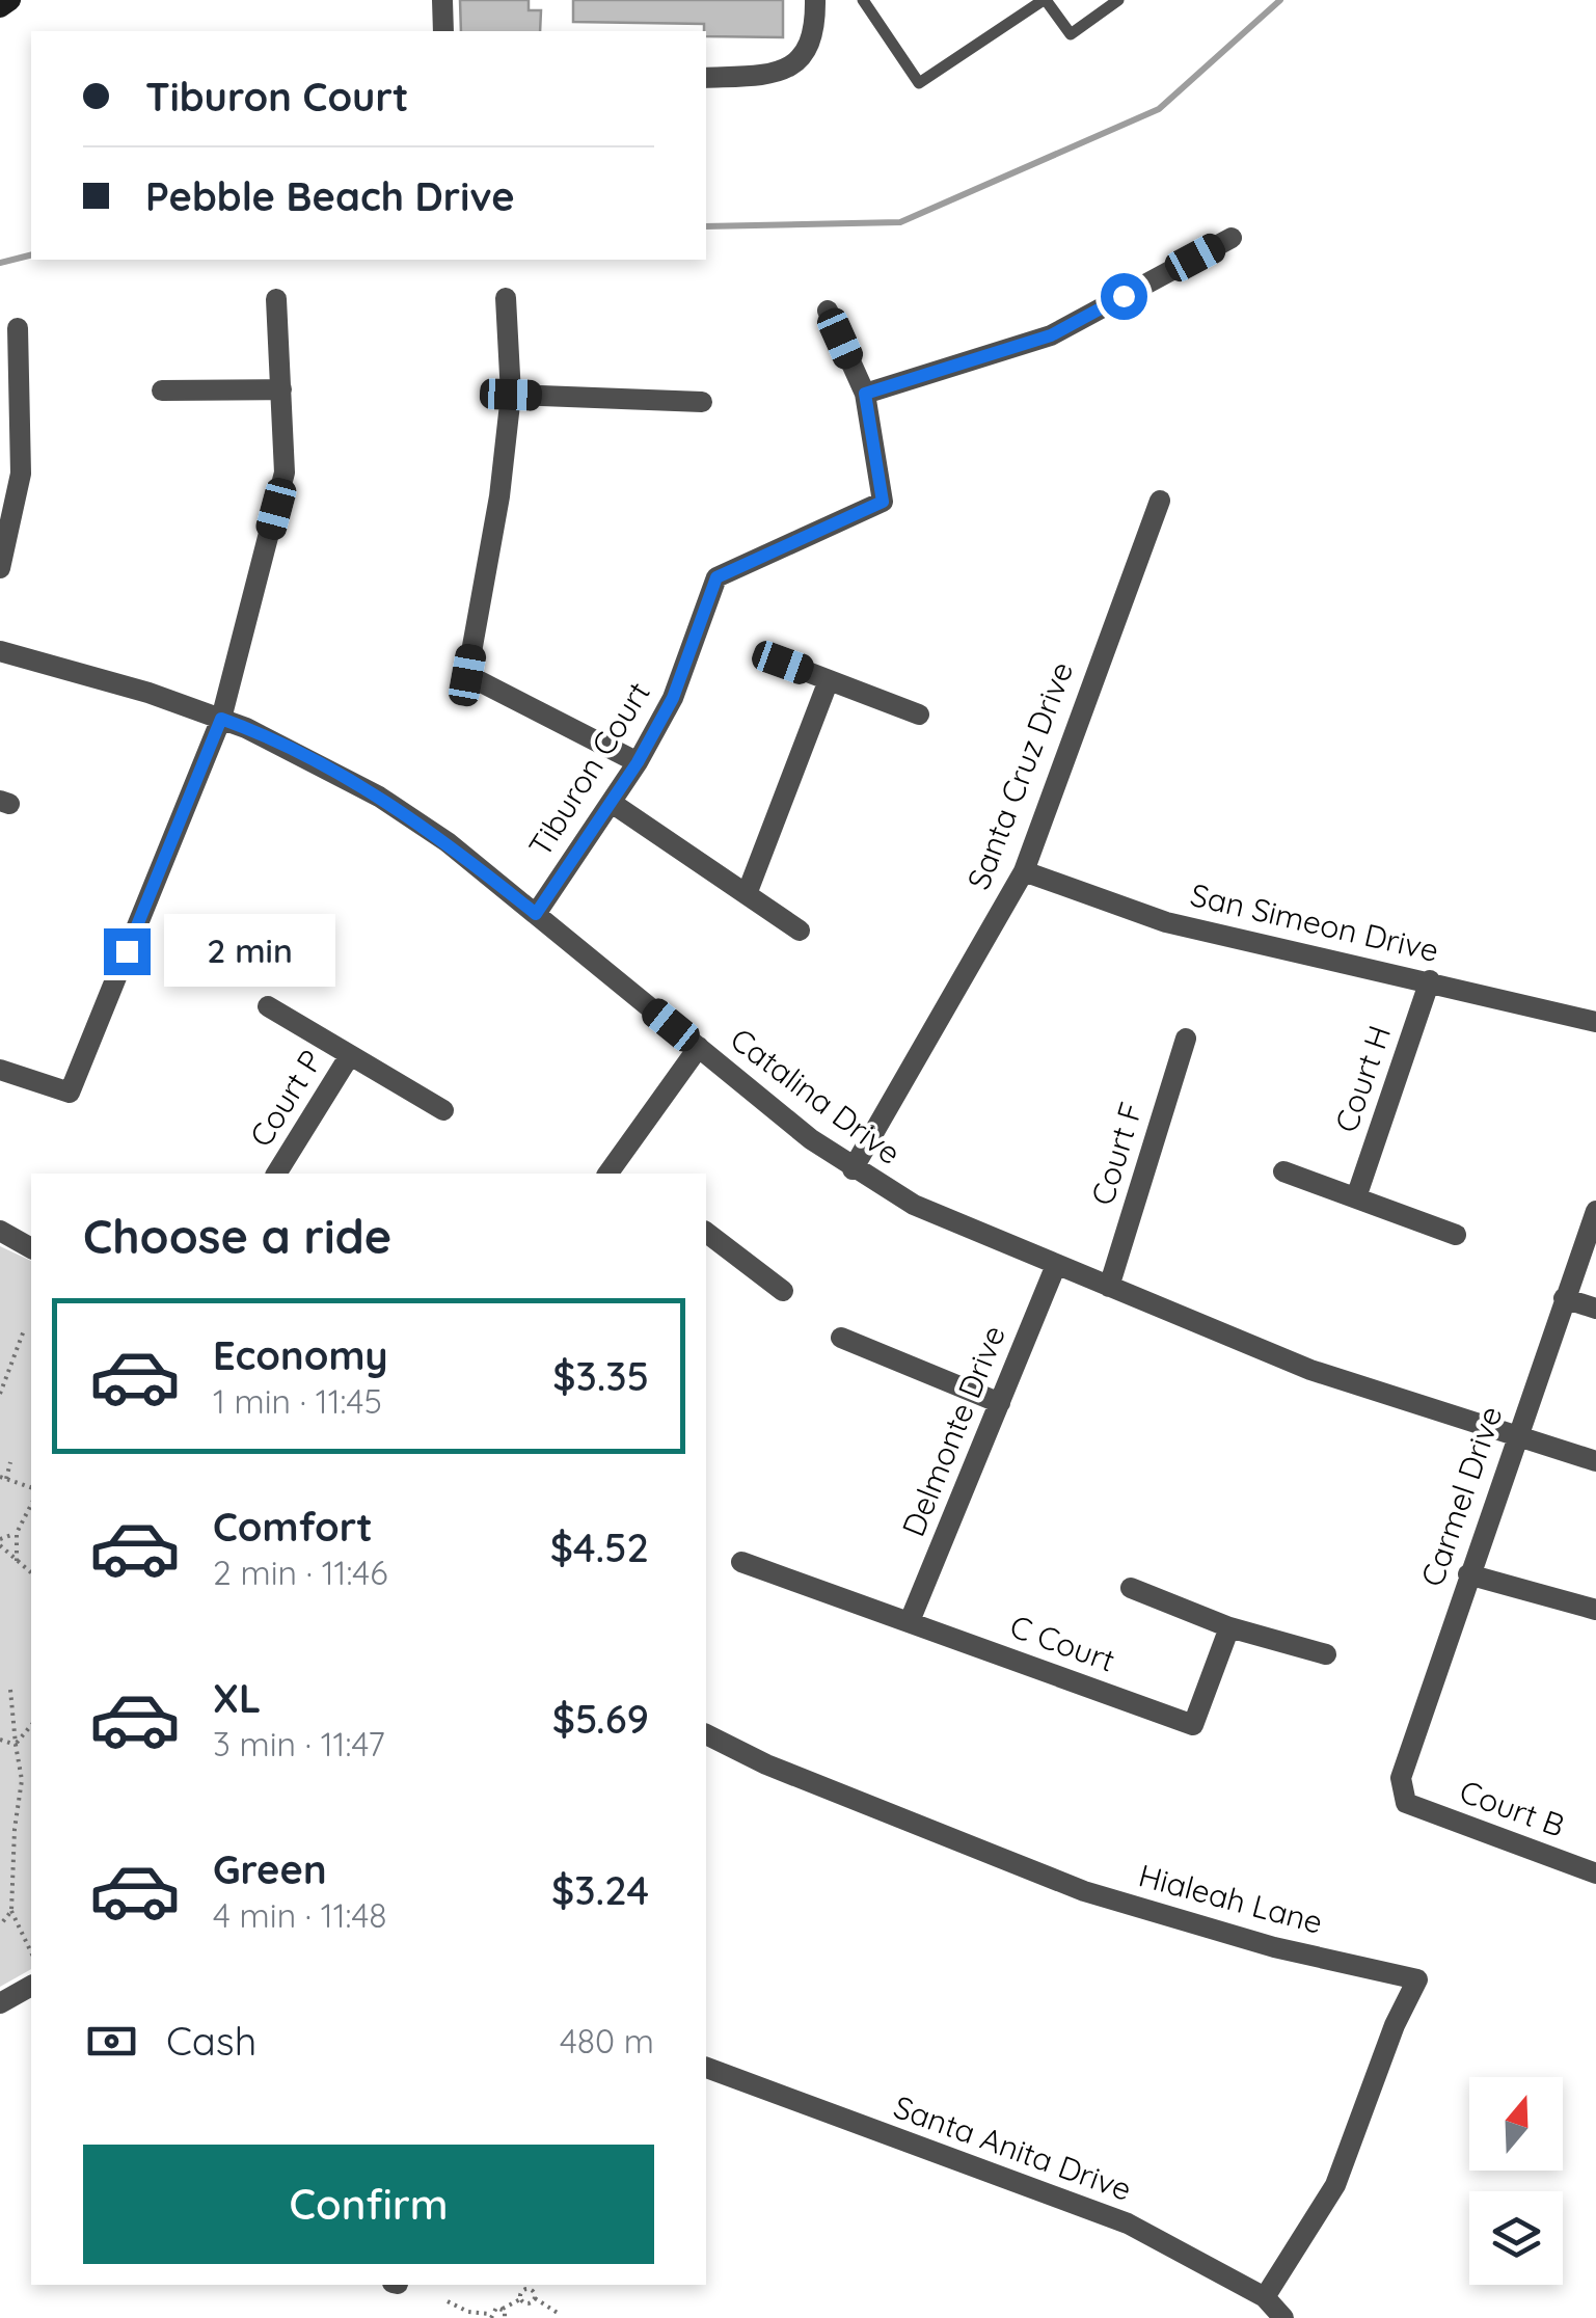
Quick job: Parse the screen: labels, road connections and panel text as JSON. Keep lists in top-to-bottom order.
{
  "streets": {
    "street": [
      "Tiburon Court",
      "Santa Cruz Drive",
      "San Simeon Drive",
      "Court H",
      "Catalina Drive",
      "Court P",
      "Court F",
      "Delmonte Drive",
      "Carmel Drive",
      "C Court",
      "Court B",
      "Hialeah Lane",
      "Santa Anita Drive"
    ]
  },
  "crossings": [
    ["Tiburon Court", "Catalina Drive"],
    ["Santa Cruz Drive", "San Simeon Drive"],
    ["Santa Cruz Drive", "Catalina Drive"],
    ["San Simeon Drive", "Court H"],
    ["Catalina Drive", "Court F"],
    ["Catalina Drive", "Delmonte Drive"],
    ["Catalina Drive", "Carmel Drive"],
    ["Delmonte Drive", "C Court"],
    ["Carmel Drive", "Court B"],
    ["Hialeah Lane", "Santa Anita Drive"]
  ],
  "north": "top",
  "page": {
    "banner": ["Tiburon Court", "Pebble Beach Drive"],
    "bubble": "2 min",
    "heading": "Choose a ride",
    "list": [
      {
        "name": "Economy",
        "note": "1 min · 11:45",
        "value": "$3.35"
      },
      {
        "name": "Comfort",
        "note": "2 min · 11:46",
        "value": "$4.52"
      },
      {
        "name": "XL",
        "note": "3 min · 11:47",
        "value": "$5.69"
      },
      {
        "name": "Green",
        "note": "4 min · 11:48",
        "value": "$3.24"
      }
    ],
    "pay": ["Cash", "480 m"],
    "buttons": "Confirm"
  }
}
